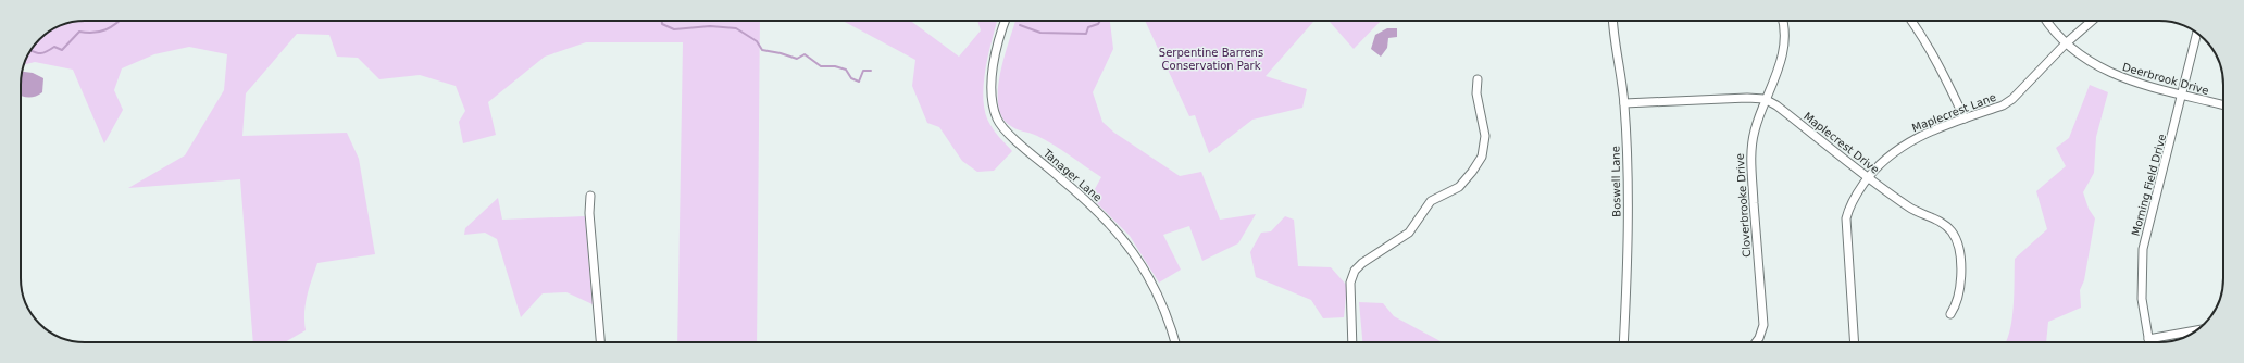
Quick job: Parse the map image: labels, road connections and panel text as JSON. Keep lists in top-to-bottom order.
{
  "streets": {
    "street": [
      "Deerbrook Drive",
      "Maplecrest Lane",
      "Maplecrest Drive",
      "Tanager Lane",
      "Boswell Lane",
      "Morning Field Drive",
      "Cloverbrooke Drive"
    ]
  },
  "crossings": [
    ["Deerbrook Drive", "Maplecrest Lane"],
    ["Deerbrook Drive", "Morning Field Drive"],
    ["Maplecrest Lane", "Maplecrest Drive"],
    ["Maplecrest Drive", "Boswell Lane"],
    ["Maplecrest Drive", "Cloverbrooke Drive"]
  ],
  "parks": ["Serpentine Barrens Conservation Park"]
}
